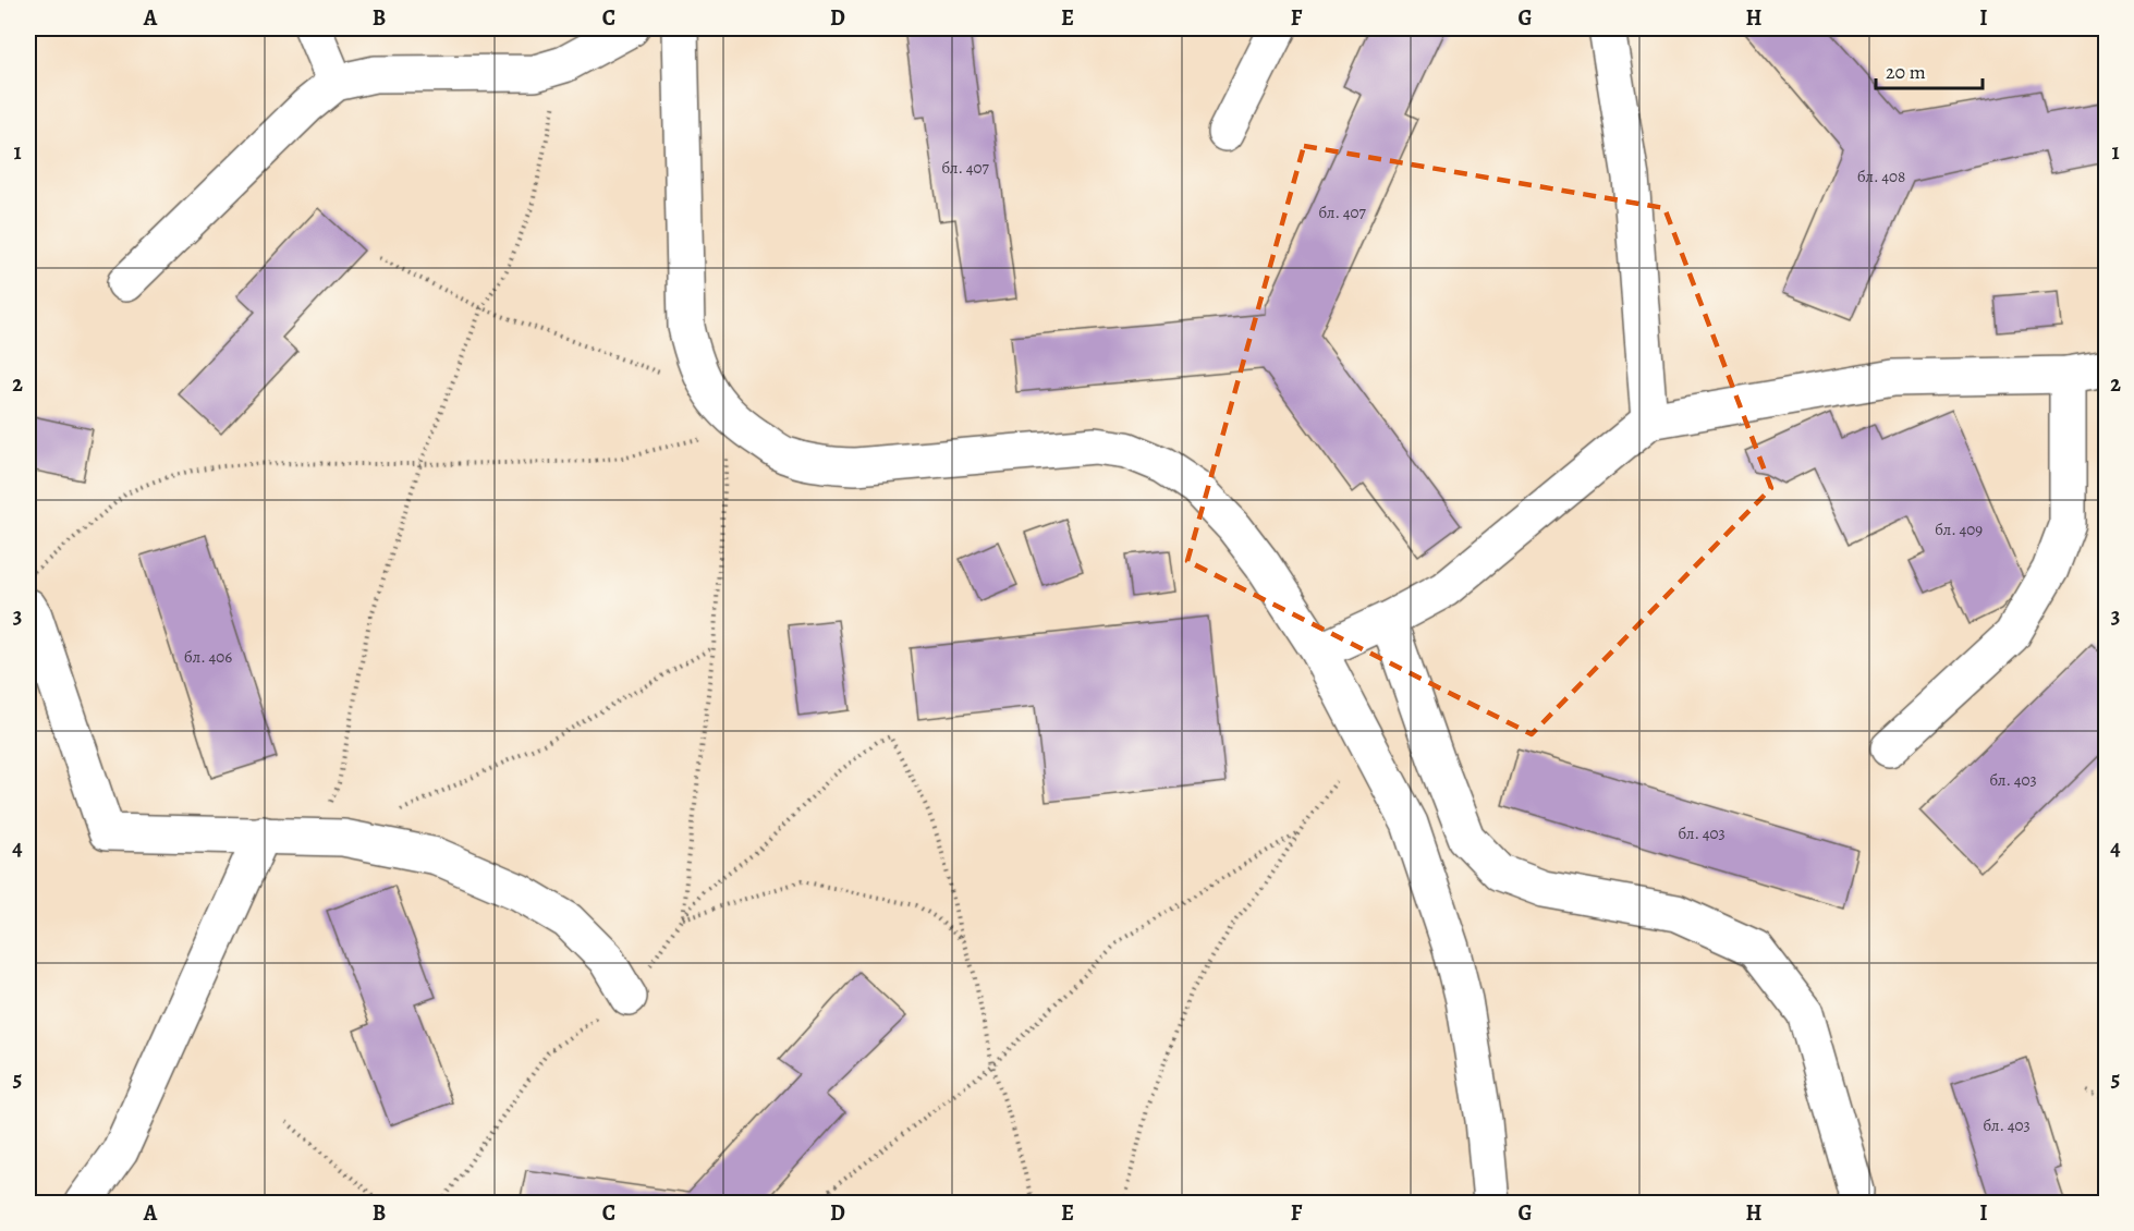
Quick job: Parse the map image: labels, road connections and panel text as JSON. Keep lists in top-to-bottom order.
{
  "house_numbers": [
    "бл. 407",
    "бл. 408",
    "бл. 407",
    "бл. 409",
    "бл. 406",
    "бл. 403",
    "бл. 403",
    "бл. 403"
  ],
  "scale_bar": "20 m",
  "grid": {
    "columns": [
      "A",
      "B",
      "C",
      "D",
      "E",
      "F",
      "G",
      "H",
      "I"
    ],
    "rows": [
      "1",
      "2",
      "3",
      "4",
      "5"
    ]
  }
}
